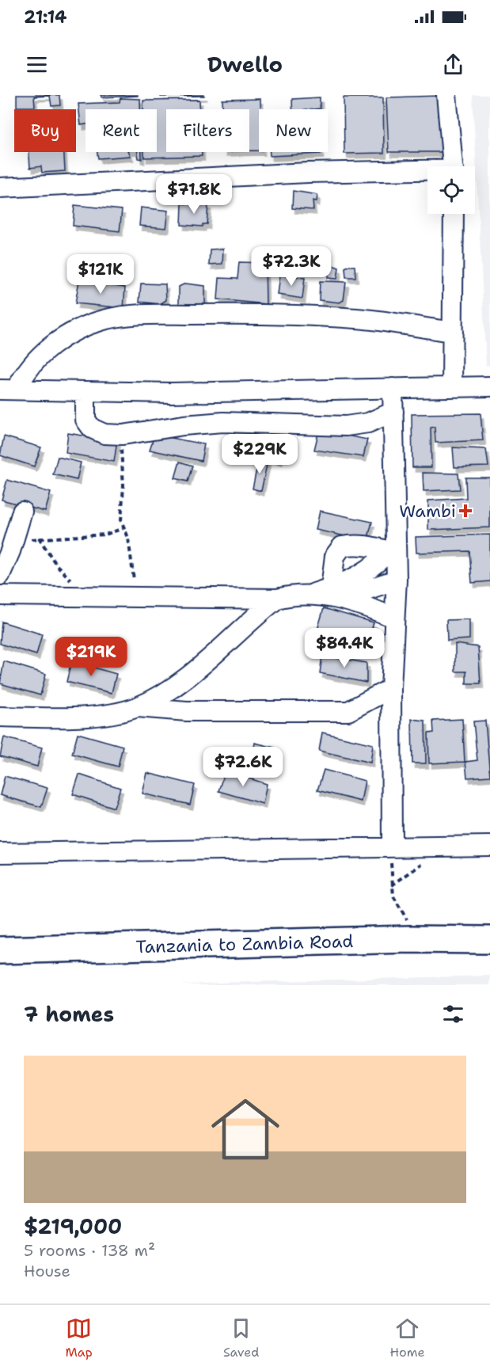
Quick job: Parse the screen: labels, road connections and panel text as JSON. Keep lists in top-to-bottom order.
{
  "streets": {
    "highway": ["Tanzania to Zambia Road"]
  },
  "places": {
    "health": ["Wambi"]
  },
  "page": {
    "status": "21:14",
    "header": "Dwello",
    "chip": [
      "Buy",
      "Rent",
      "Filters",
      "New"
    ],
    "price": [
      "$71.8K",
      "$72.3K",
      "$121K",
      "$229K",
      "$84.4K",
      "$219K",
      "$72.6K"
    ],
    "heading": "7 homes",
    "list": [
      {
        "name": "$219,000",
        "note": "5 rooms · 138 m² · House"
      }
    ],
    "tabs": ["Map", "Saved", "Home"]
  }
}
